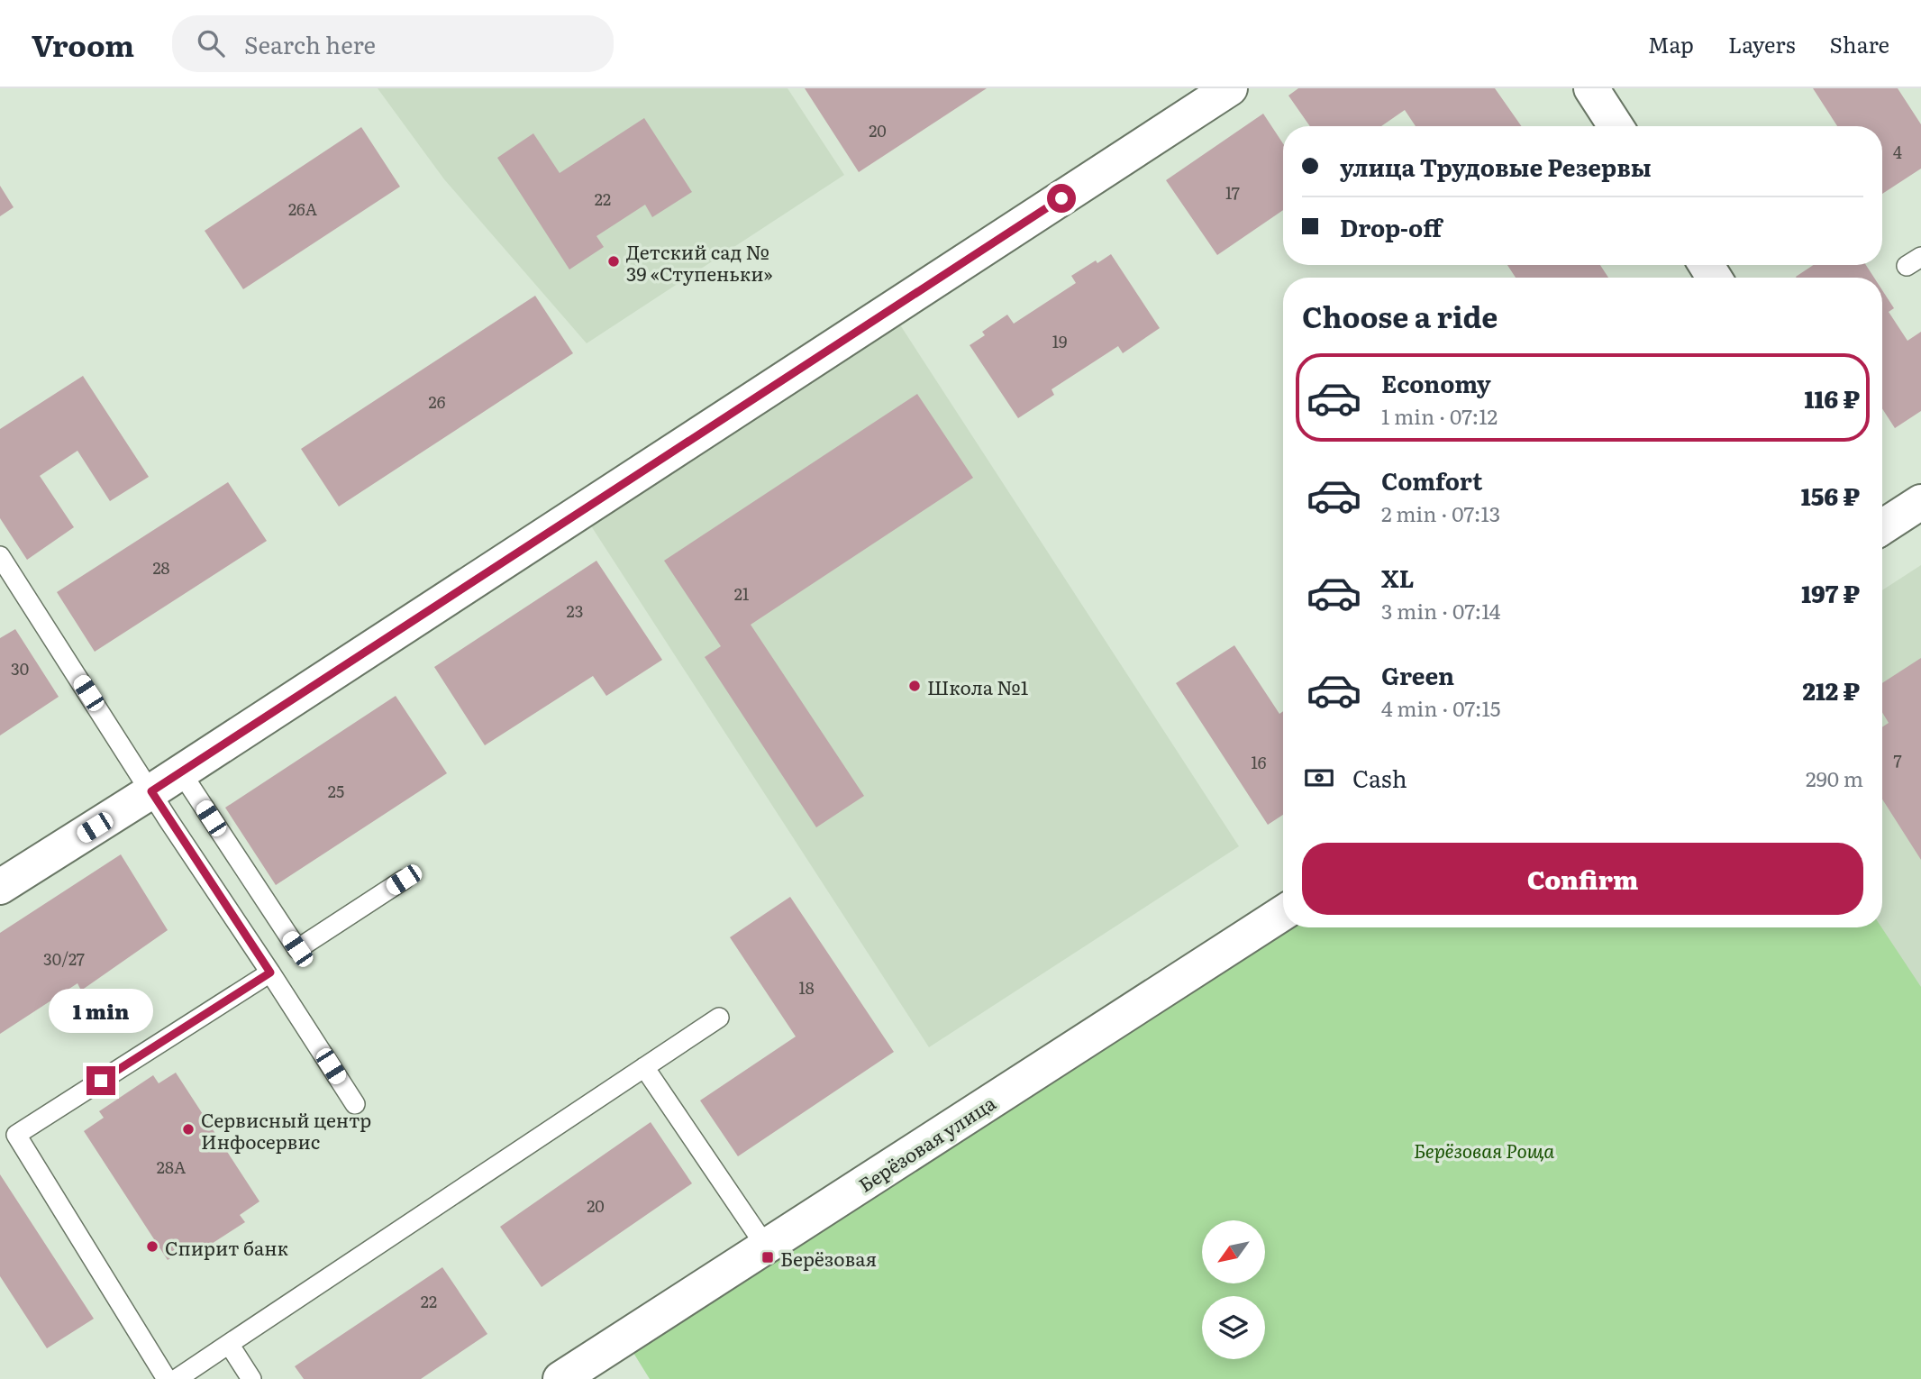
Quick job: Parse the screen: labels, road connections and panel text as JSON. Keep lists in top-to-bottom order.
{
  "streets": {
    "street": ["Берёзовая улица"]
  },
  "parks": ["Берёзовая Роща"],
  "places": {
    "other": [
      "Детский сад № 39 «Ступеньки»",
      "Школа №1",
      "Сервисный центр Инфосервис",
      "Спирит банк"
    ],
    "transit": ["Берёзовая"]
  },
  "house_numbers": [
    "20",
    "4",
    "17",
    "22",
    "26А",
    "19",
    "26",
    "28",
    "21",
    "23",
    "30",
    "7",
    "16",
    "25",
    "30/27",
    "18",
    "28А",
    "20",
    "22"
  ],
  "north": "bottom left",
  "page": {
    "header": "Vroom",
    "search": "Search here",
    "nav": ["Map", "Layers", "Share"],
    "banner": ["улица Трудовые Резервы", "Drop-off"],
    "heading": "Choose a ride",
    "list": [
      {
        "name": "Economy",
        "note": "1 min · 07:12",
        "value": "116 ₽"
      },
      {
        "name": "Comfort",
        "note": "2 min · 07:13",
        "value": "156 ₽"
      },
      {
        "name": "XL",
        "note": "3 min · 07:14",
        "value": "197 ₽"
      },
      {
        "name": "Green",
        "note": "4 min · 07:15",
        "value": "212 ₽"
      }
    ],
    "pay": ["Cash", "290 m"],
    "buttons": "Confirm",
    "bubble": "1 min"
  }
}
